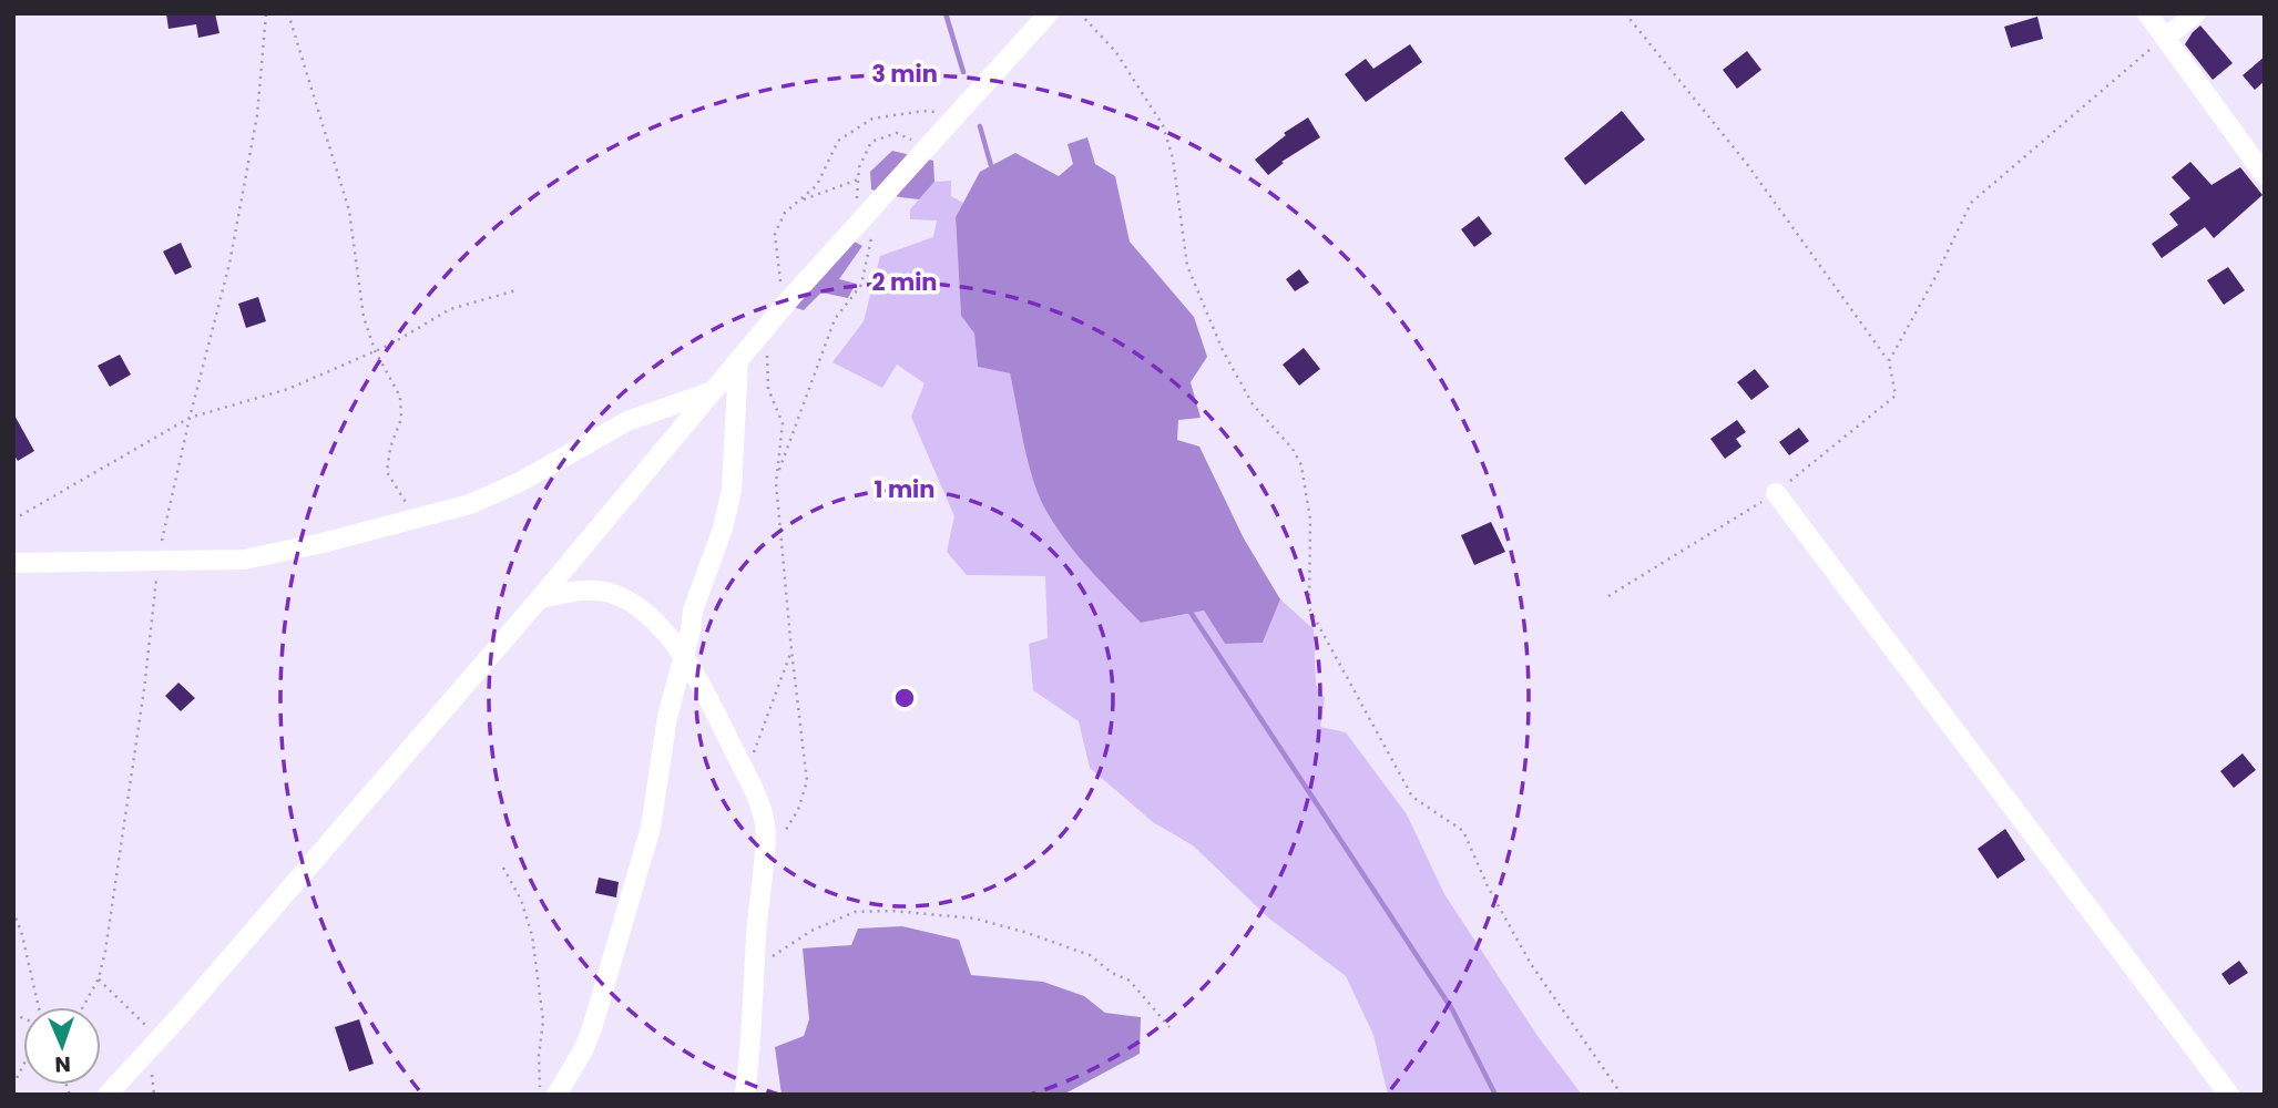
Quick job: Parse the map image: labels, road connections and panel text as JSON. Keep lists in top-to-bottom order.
{
  "north": "bottom",
  "rings": ["3 min", "2 min", "1 min"]
}
